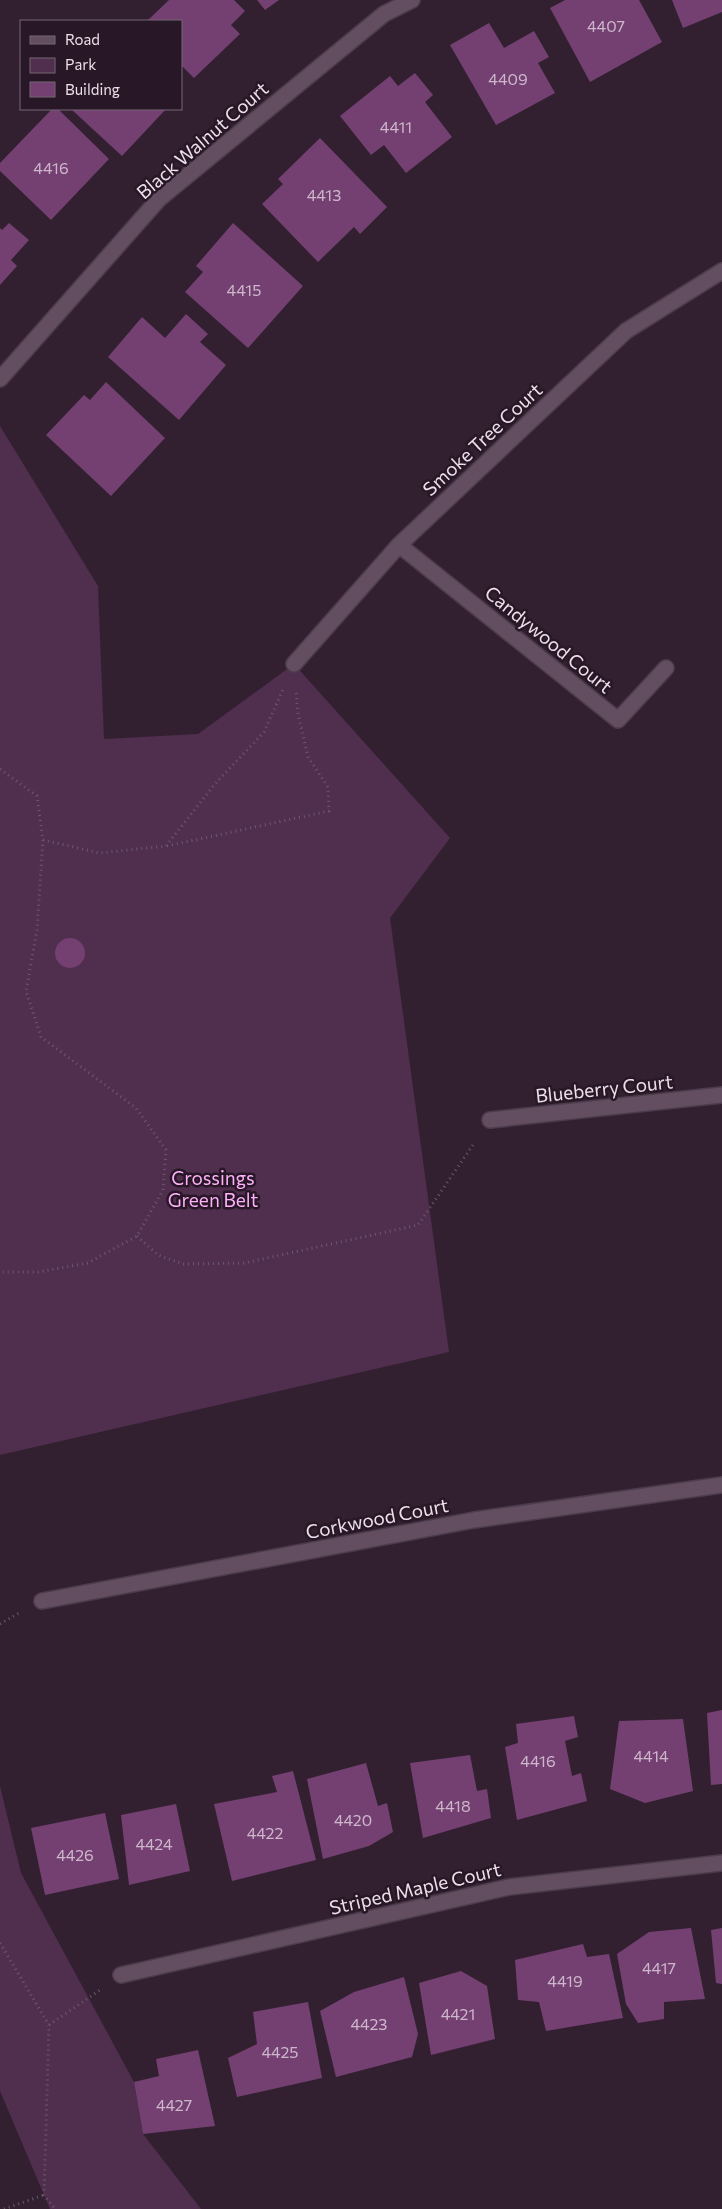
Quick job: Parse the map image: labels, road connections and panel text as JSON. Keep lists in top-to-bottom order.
{
  "streets": {
    "street": [
      "Black Walnut Court",
      "Smoke Tree Court",
      "Candywood Court",
      "Blueberry Court",
      "Corkwood Court",
      "Striped Maple Court"
    ]
  },
  "crossings": [
    ["Smoke Tree Court", "Candywood Court"]
  ],
  "parks": ["Crossings Green Belt"],
  "house_numbers": [
    "4407",
    "4409",
    "4411",
    "4416",
    "4413",
    "4415",
    "4414",
    "4416",
    "4418",
    "4420",
    "4422",
    "4424",
    "4426",
    "4417",
    "4419",
    "4421",
    "4423",
    "4425",
    "4427"
  ],
  "legend": ["Road", "Park", "Building"]
}
